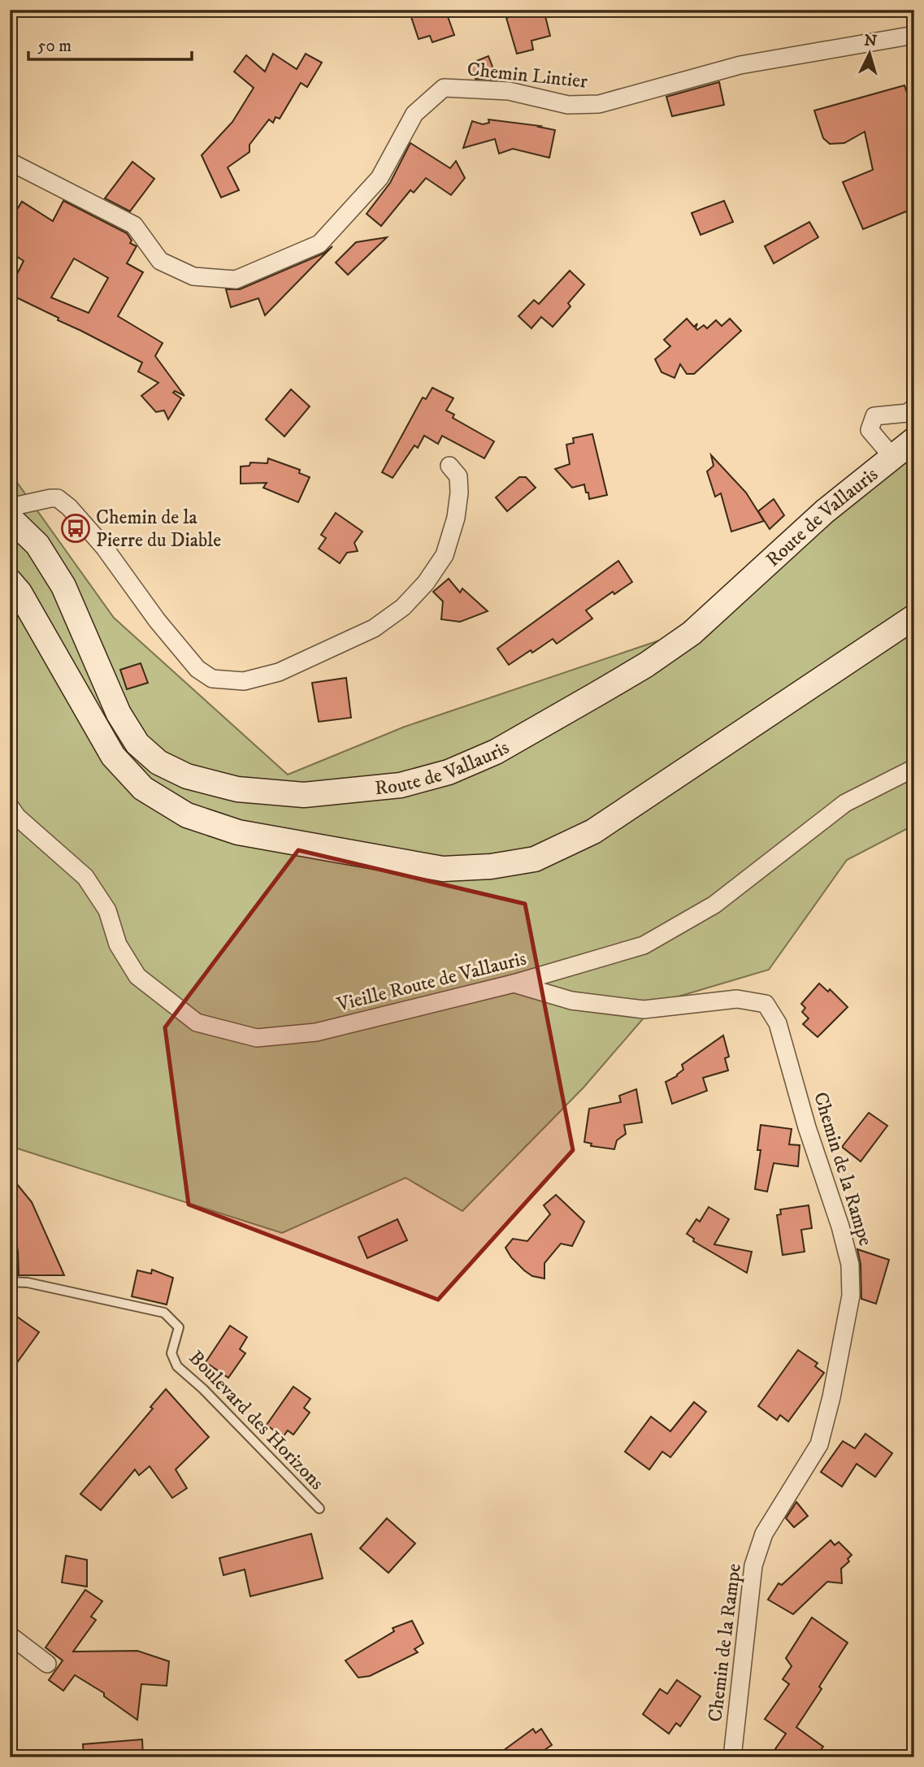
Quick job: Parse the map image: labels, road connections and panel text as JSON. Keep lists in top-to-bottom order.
{
  "streets": {
    "main road": ["Route de Vallauris"],
    "street": ["Chemin Lintier", "Vieille Route de Vallauris", "Chemin de la Rampe"],
    "lane": ["Boulevard des Horizons"]
  },
  "crossings": [
    ["Vieille Route de Vallauris", "Chemin de la Rampe"]
  ],
  "places": {
    "bus stop": ["Chemin de la Pierre du Diable"]
  },
  "scale_bar": "50 m",
  "north": "top"
}
